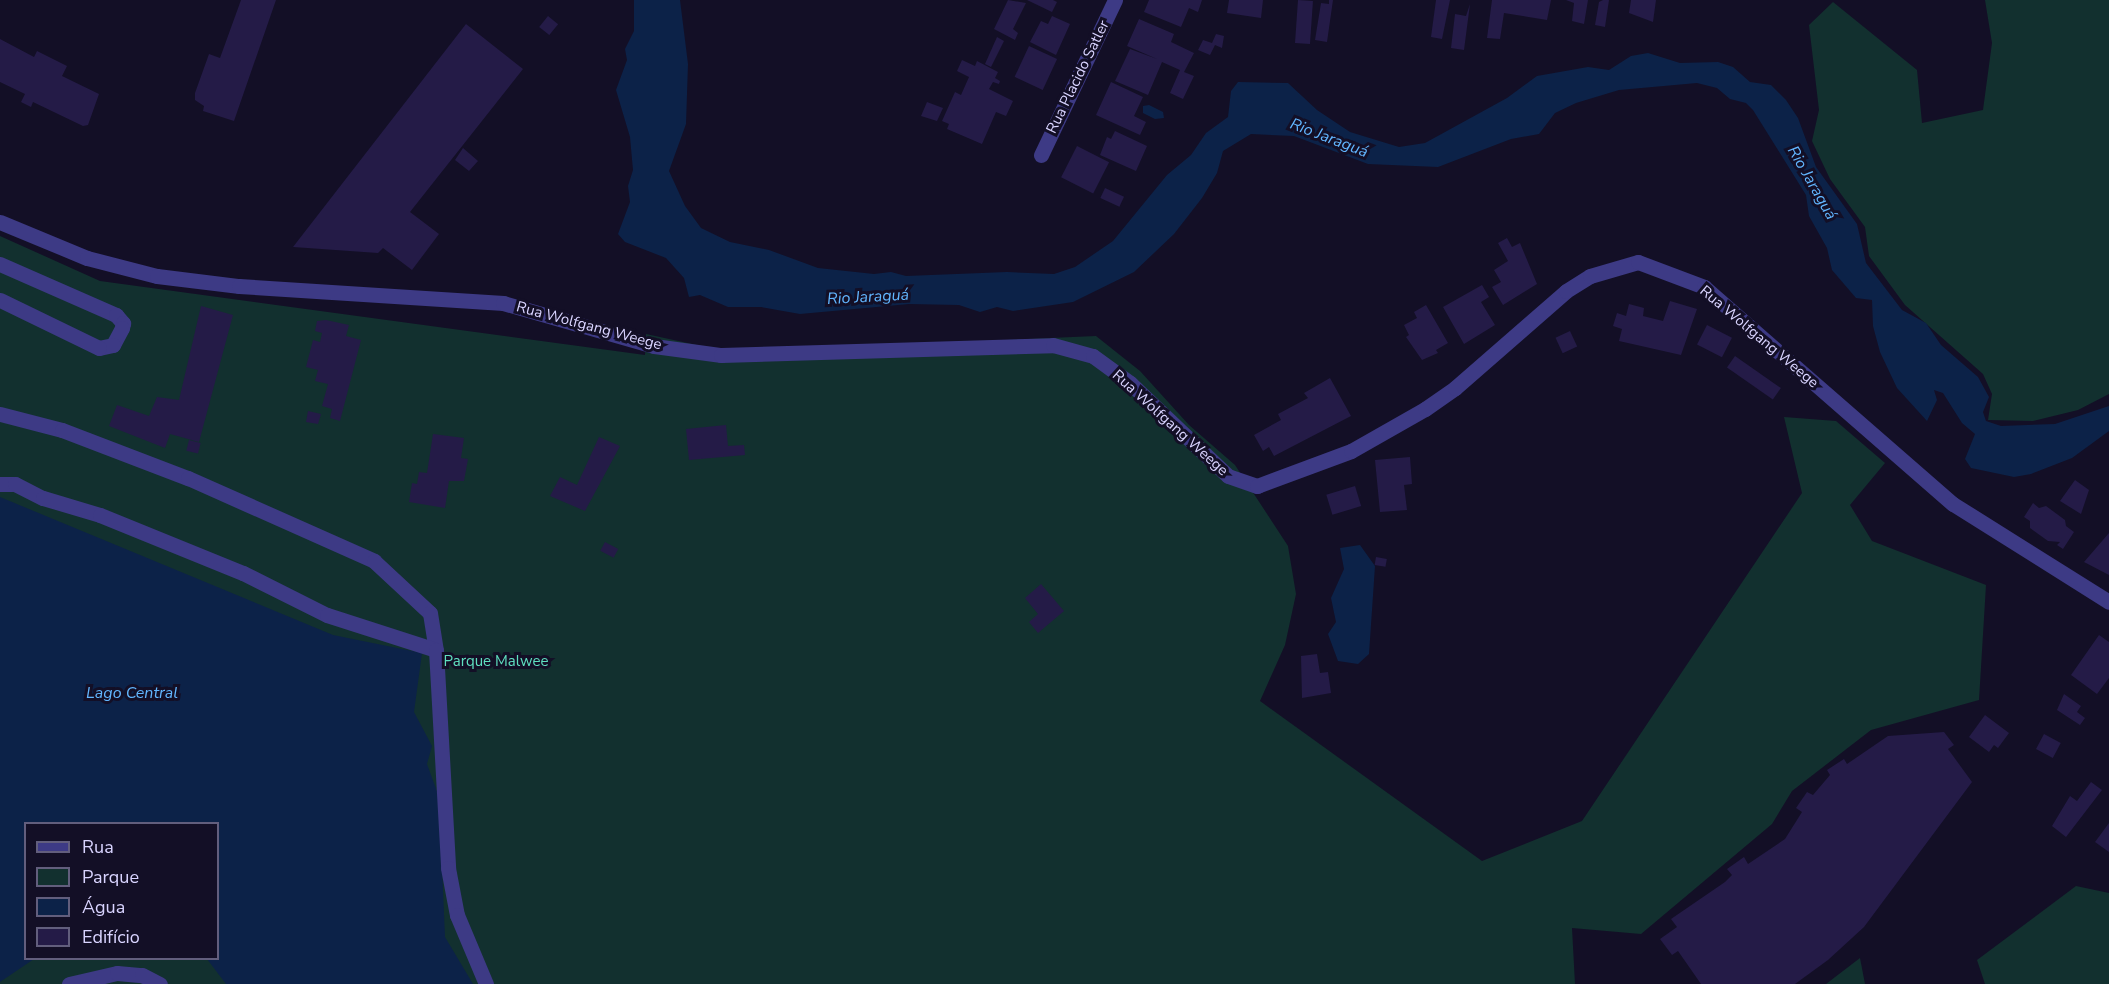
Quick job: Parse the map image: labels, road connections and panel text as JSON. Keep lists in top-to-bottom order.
{
  "streets": {
    "street": ["Rua Placido Satler", "Rua Wolfgang Weege"]
  },
  "water": ["Rio Jaraguá", "Lago Central"],
  "parks": ["Parque Malwee"],
  "legend": [
    "Rua",
    "Parque",
    "Água",
    "Edifício"
  ]
}
